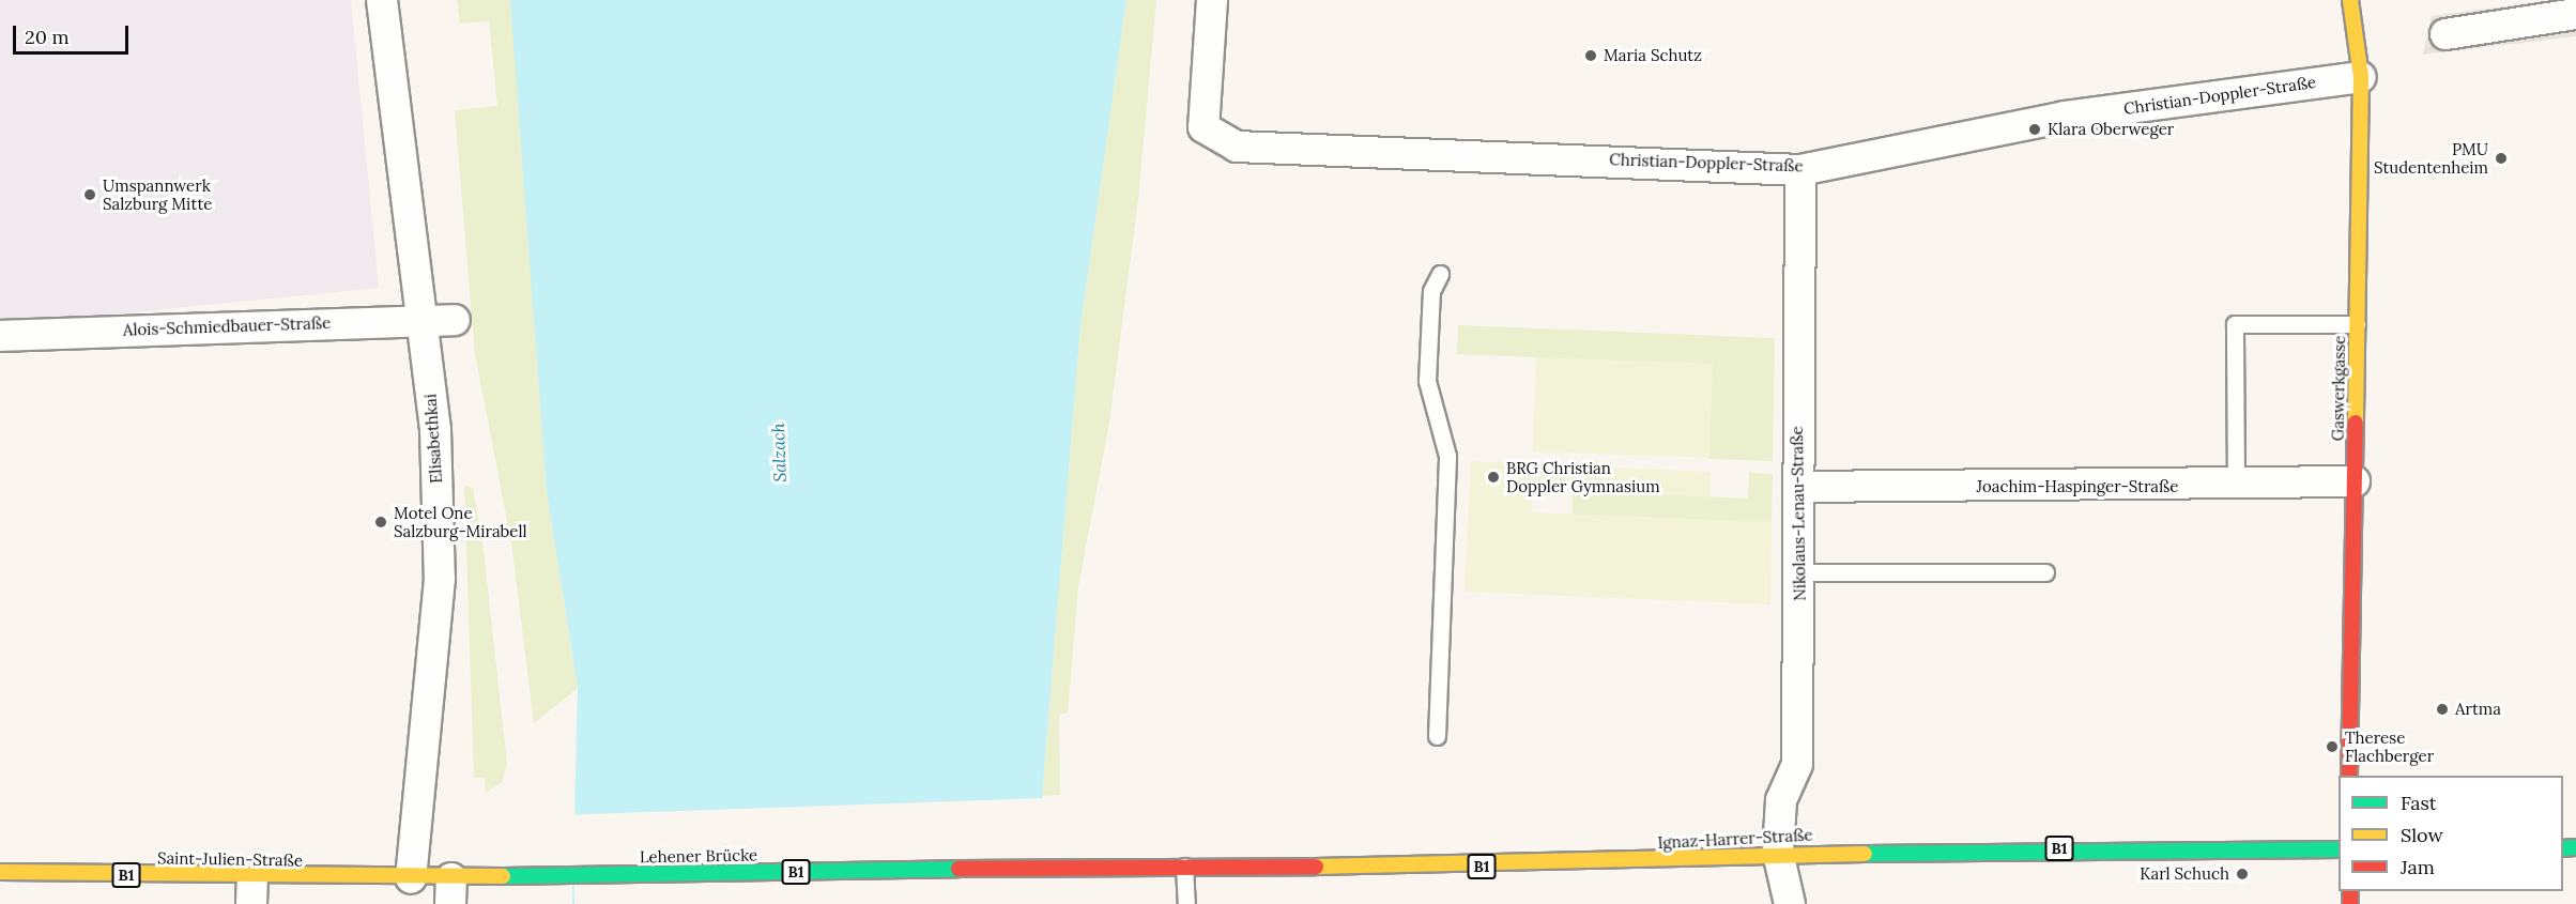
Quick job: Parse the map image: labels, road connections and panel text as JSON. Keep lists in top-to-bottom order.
{
  "streets": {
    "main road": [
      "Gaswerkgasse",
      "Ignaz-Harrer-Straße",
      "B1",
      "Lehener Brücke",
      "Saint-Julien-Straße"
    ],
    "street": [
      "Christian-Doppler-Straße",
      "Alois-Schmiedbauer-Straße",
      "Elisabethkai",
      "Joachim-Haspinger-Straße",
      "Nikolaus-Lenau-Straße"
    ]
  },
  "crossings": [
    ["Christian-Doppler-Straße", "Gaswerkgasse"],
    ["Christian-Doppler-Straße", "Nikolaus-Lenau-Straße"],
    ["Alois-Schmiedbauer-Straße", "Elisabethkai"],
    ["Gaswerkgasse", "Joachim-Haspinger-Straße"],
    ["Elisabethkai", "Saint-Julien-Straße"],
    ["Joachim-Haspinger-Straße", "Nikolaus-Lenau-Straße"],
    ["Nikolaus-Lenau-Straße", "Ignaz-Harrer-Straße"],
    ["Ignaz-Harrer-Straße", "Lehener Brücke"],
    ["Lehener Brücke", "Saint-Julien-Straße"]
  ],
  "water": ["Salzach"],
  "places": [
    "Maria Schutz",
    "Klara Oberweger",
    "PMU Studentenheim",
    "Umspannwerk Salzburg Mitte",
    "BRG Christian Doppler Gymnasium",
    "Motel One Salzburg-Mirabell",
    "Artma",
    "Therese Flachberger",
    "Karl Schuch"
  ],
  "legend": ["Fast", "Slow", "Jam"],
  "scale_bar": "20 m"
}
